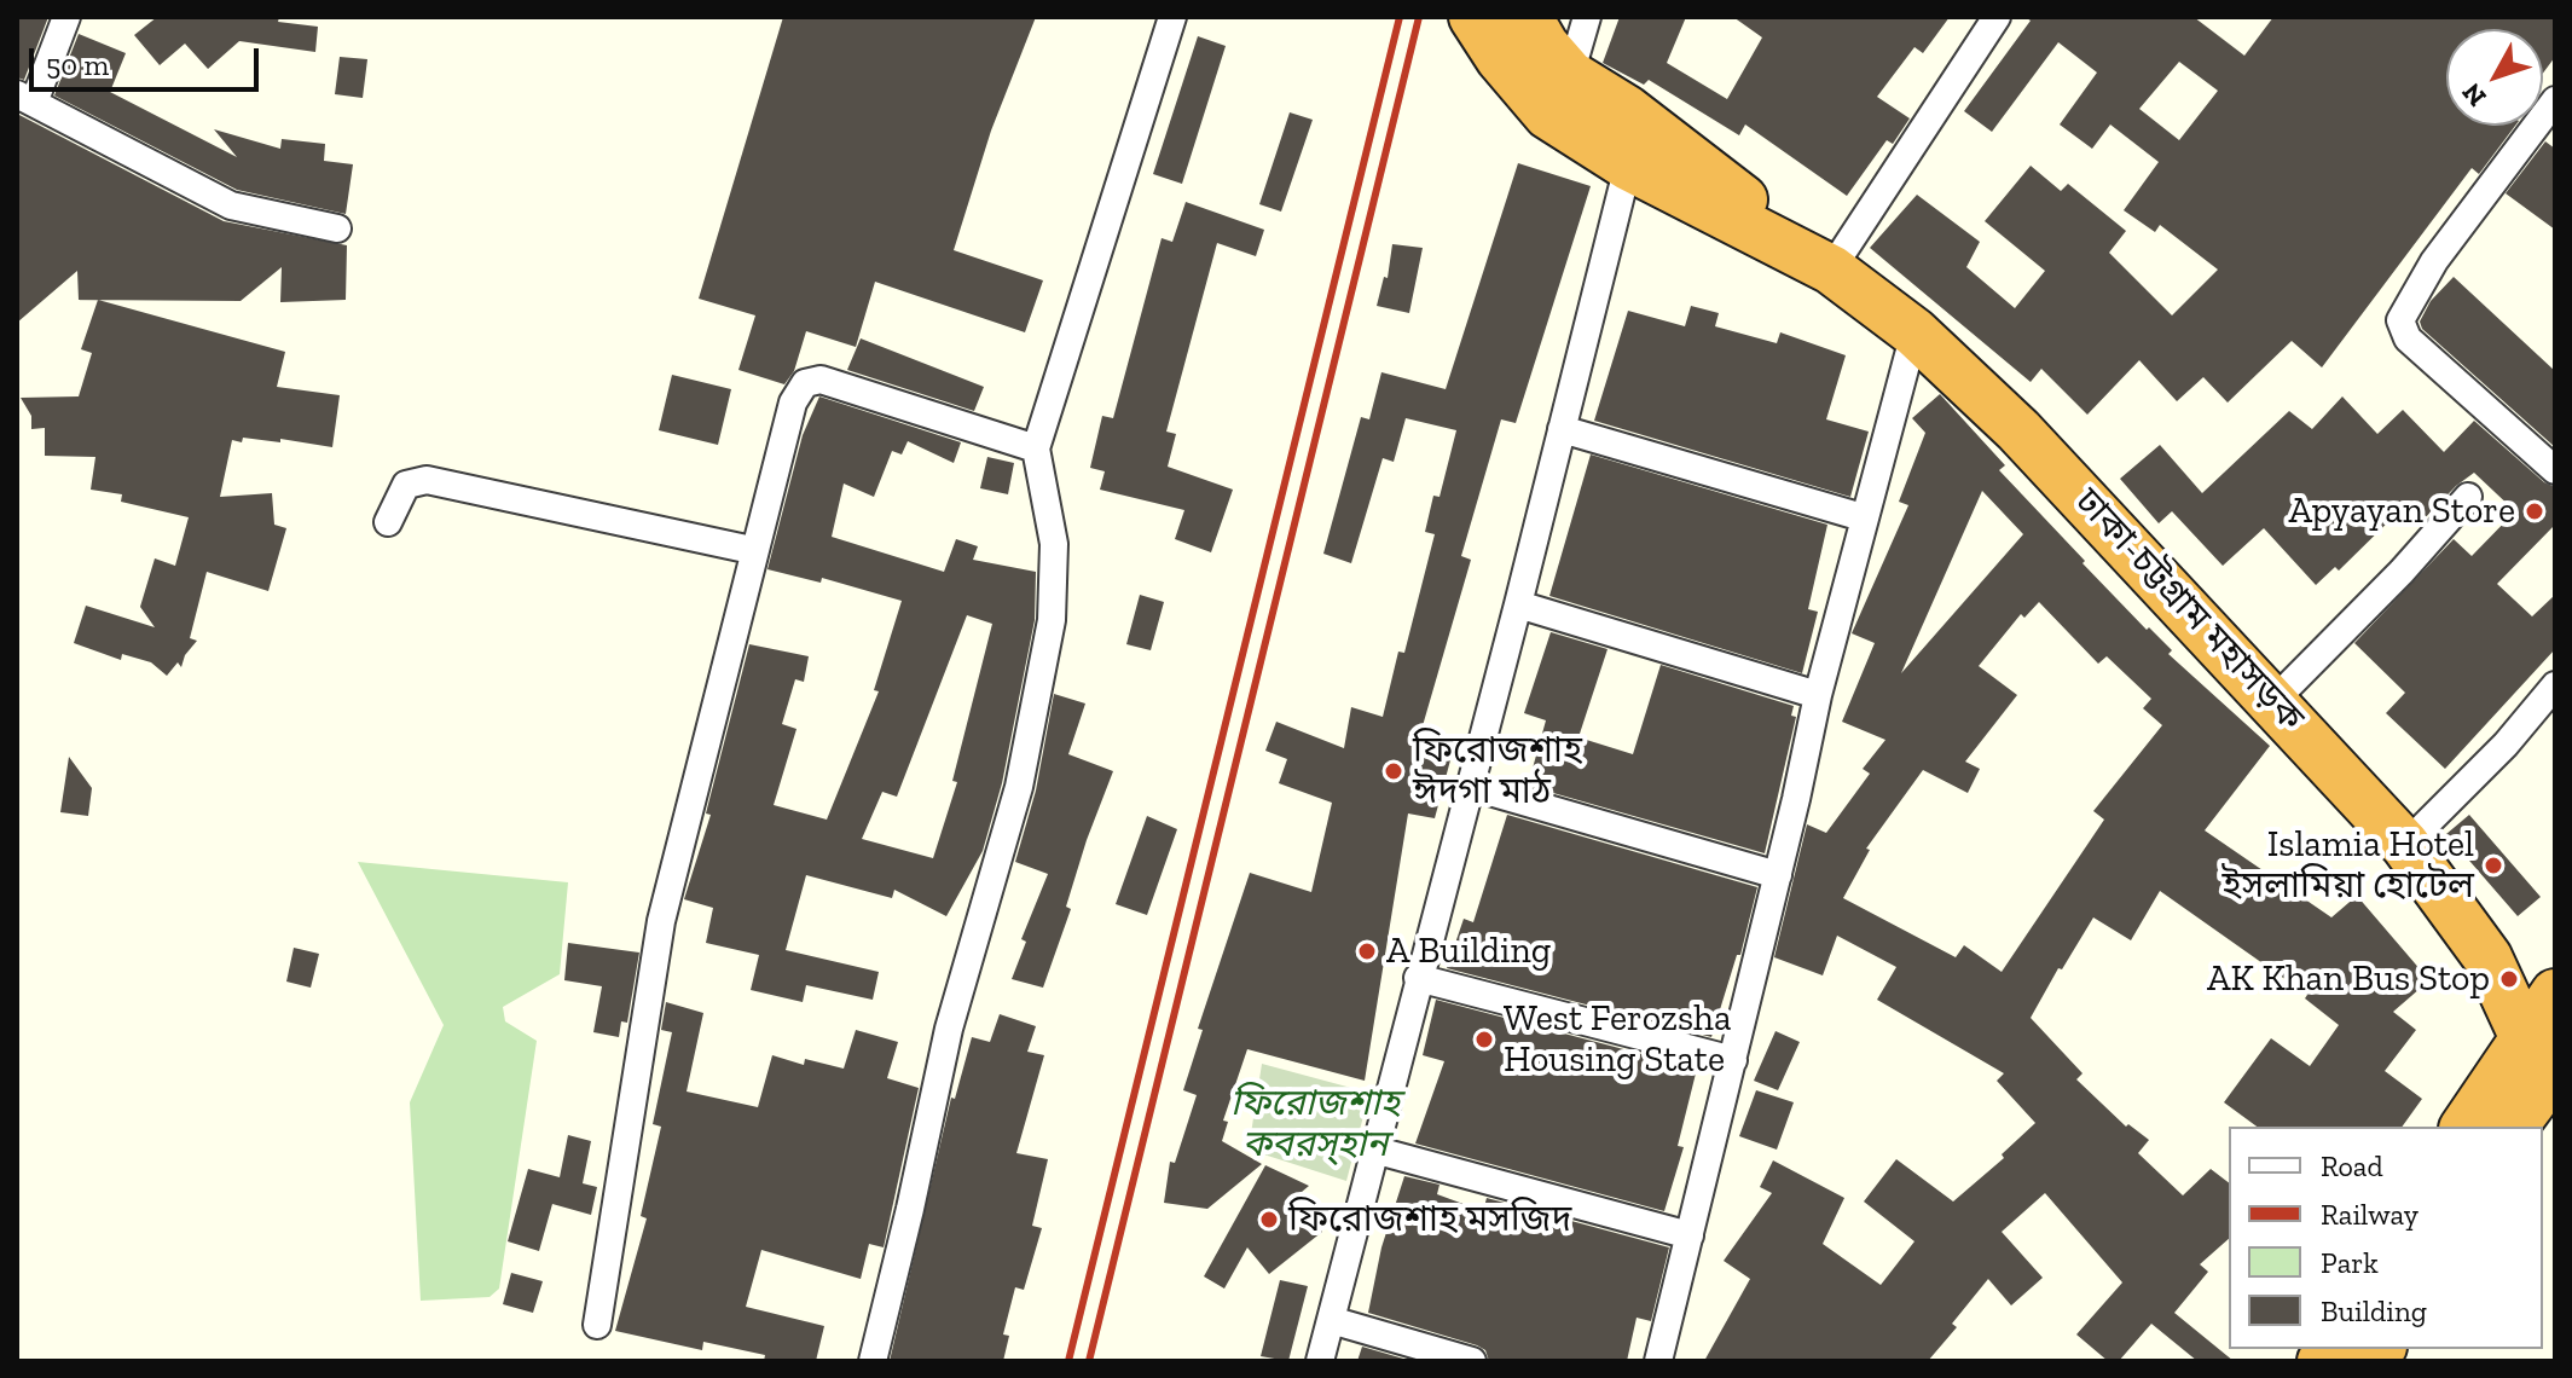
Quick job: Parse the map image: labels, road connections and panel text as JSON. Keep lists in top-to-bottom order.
{
  "streets": {
    "highway": ["ঢাকা-চট্টগ্রাম মহাসড়ক"]
  },
  "parks": ["ফিরোজশাহ কবরস্হান"],
  "places": [
    "Apyayan Store",
    "ফিরোজশাহ ঈদগা মাঠ",
    "Islamia Hotel ইসলামিয়া হোটেল",
    "A Building",
    "AK Khan Bus Stop",
    "West Ferozsha Housing State",
    "ফিরোজশাহ মসজিদ"
  ],
  "legend": [
    "Road",
    "Railway",
    "Park",
    "Building"
  ],
  "scale_bar": "50 m",
  "north": "bottom left"
}
